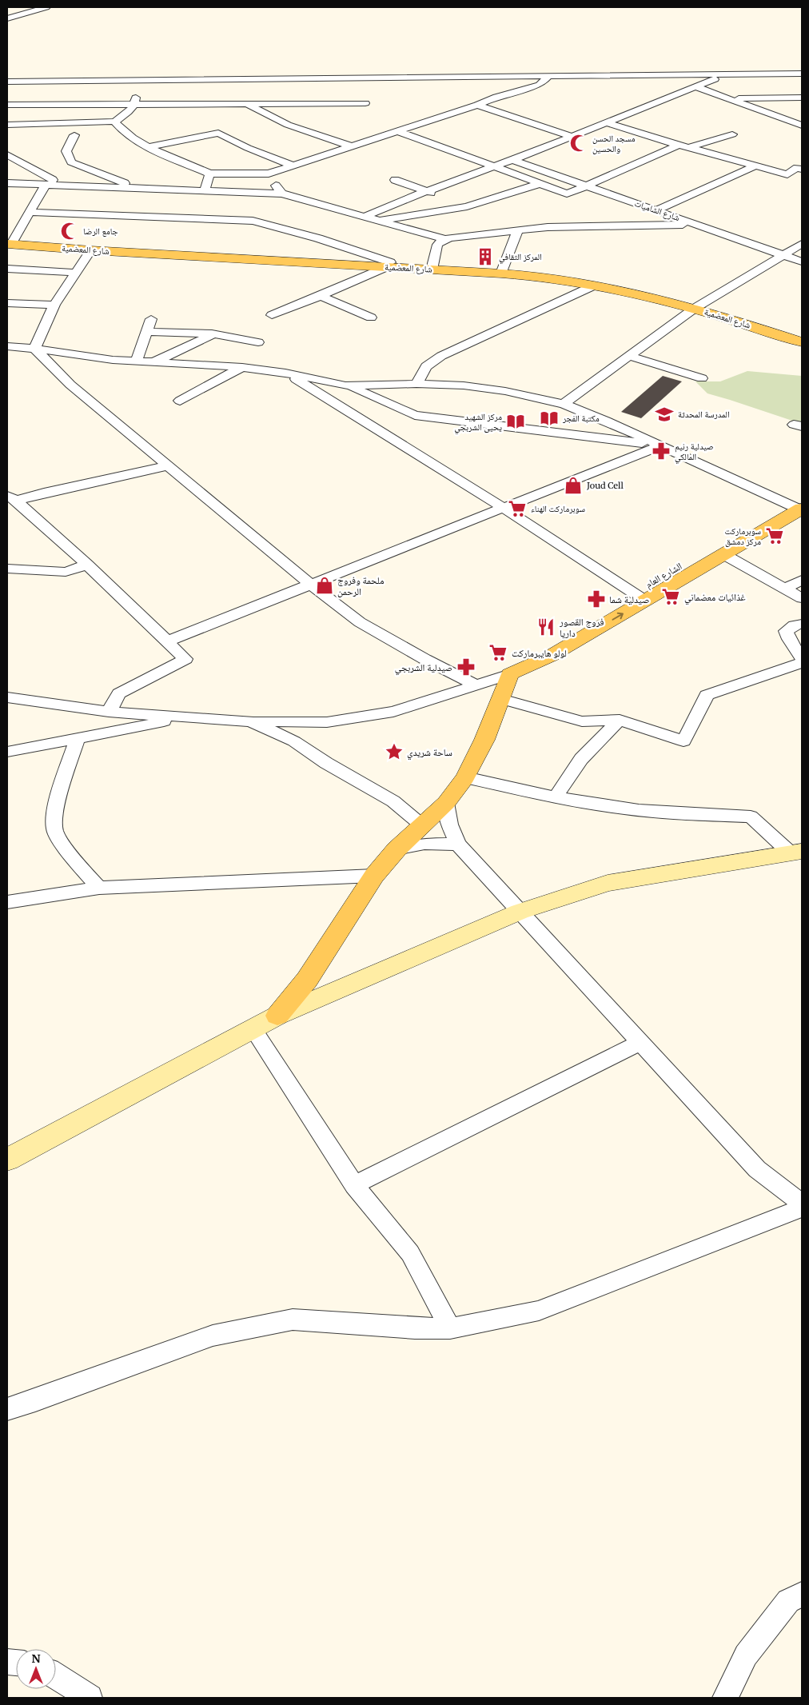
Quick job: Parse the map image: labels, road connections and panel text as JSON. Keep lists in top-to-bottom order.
{
  "streets": {
    "main road": ["شارع المعضمية", "الشارع العام"],
    "street": ["شارع الشاميات"]
  },
  "places": {
    "mosque": ["مسجد الحسن والحسين", "جامع الرضا"],
    "building": ["المركز الثقافي"],
    "school or university": ["المدرسة المحدثة"],
    "library": ["مكتبة الفجر", "مركز الشهيد يحيى الشربجي"],
    "pharmacy": ["صيدلية رنيم المالكي", "صيدلية شما", "صيدلية الشربجي"],
    "shop": ["Joud Cell", "ملحمة وفروج الرحمن"],
    "supermarket": [
      "سوبرماركت الهناء",
      "سوبرماركت مركز دمشق",
      "غذائيات معضماني",
      "لولو هايبرماركت"
    ],
    "restaurant": ["فروج القصور داريا"],
    "place": ["ساحة شريدي"]
  },
  "north": "top"
}
